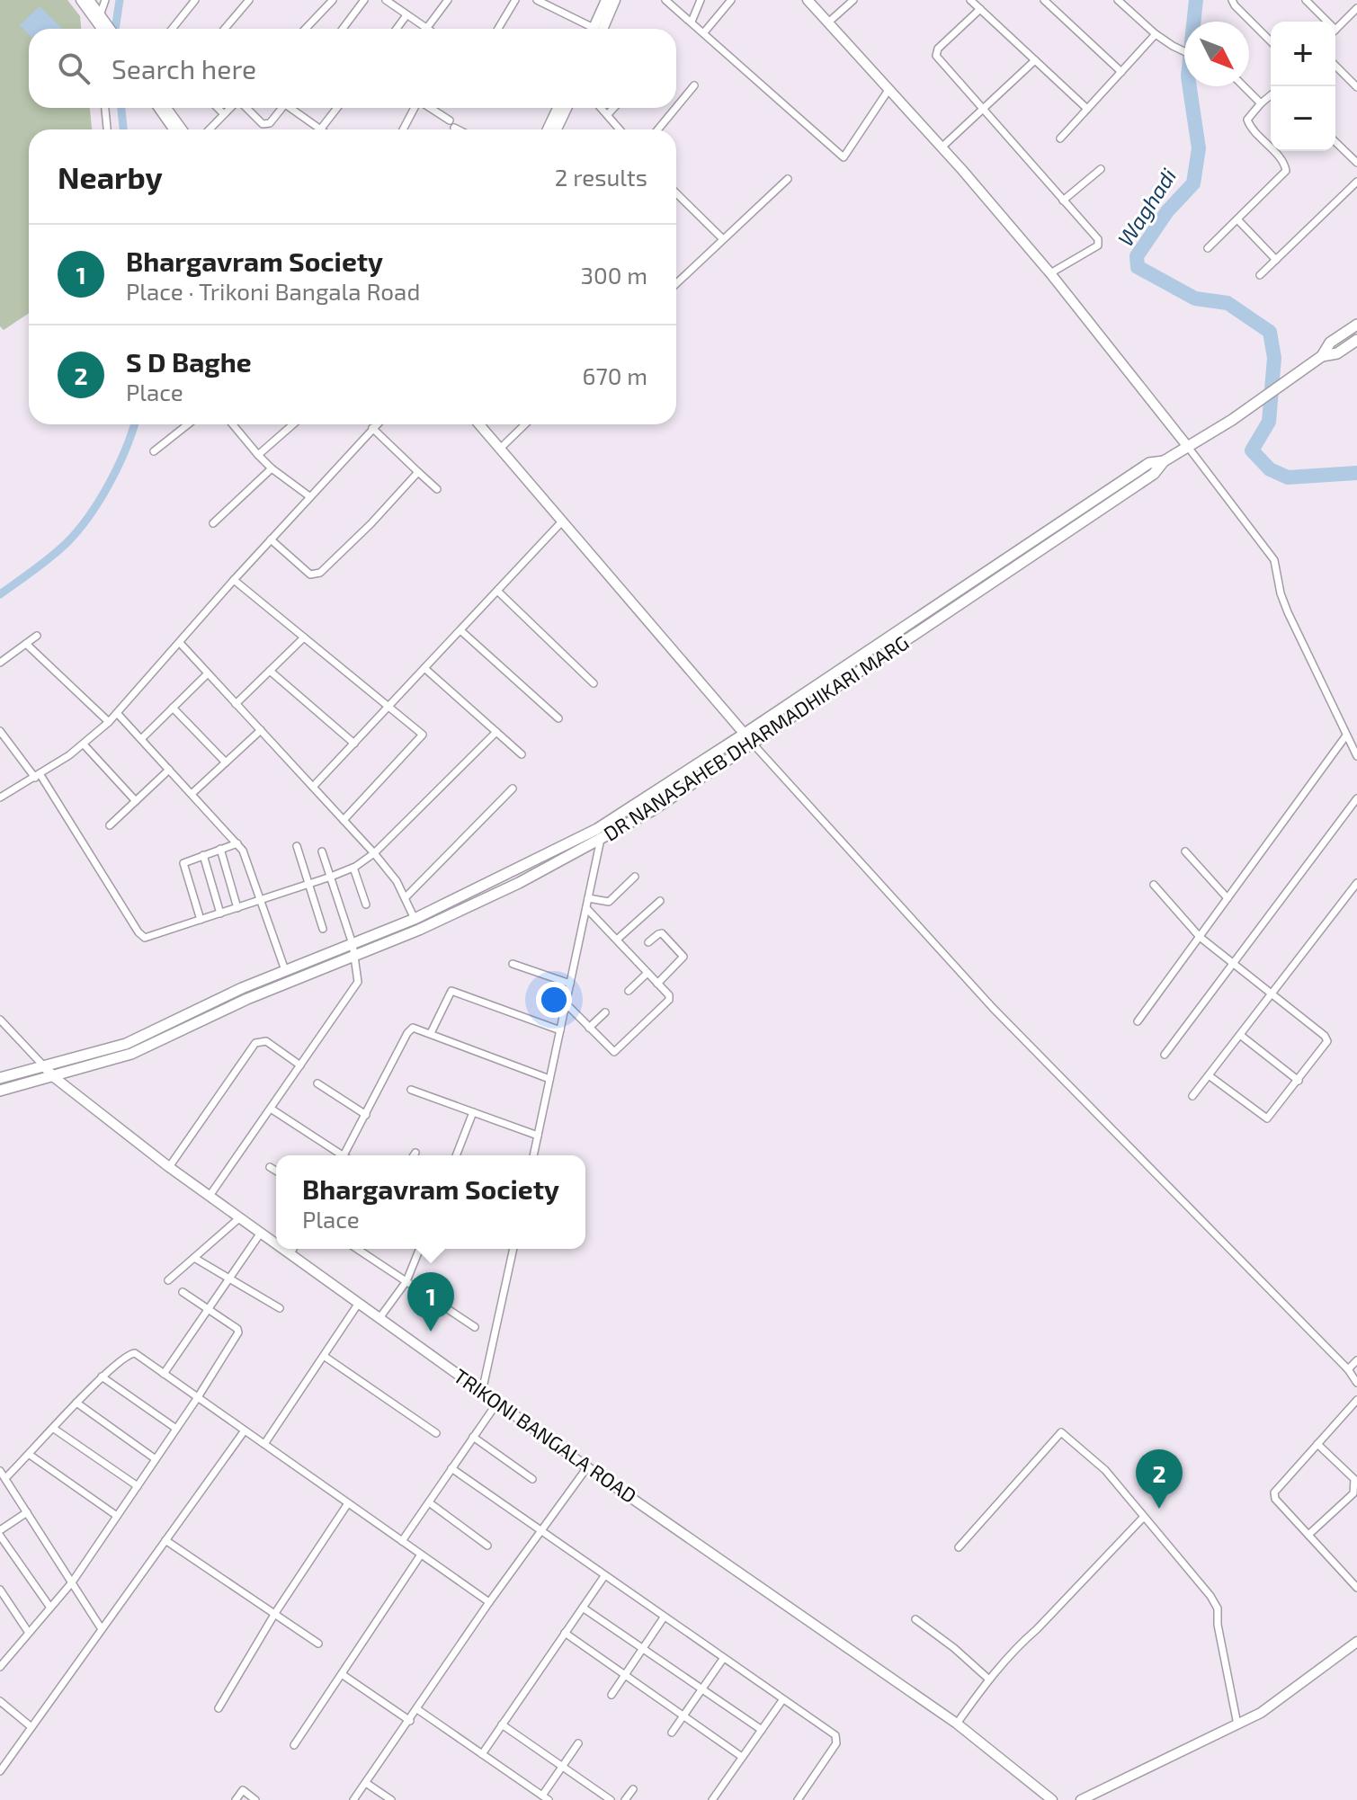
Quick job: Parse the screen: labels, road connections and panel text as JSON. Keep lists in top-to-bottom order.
{
  "streets": {
    "main road": ["DR NANASAHEB DHARMADHIKARI MARG"],
    "street": ["TRIKONI BANGALA ROAD"]
  },
  "crossings": [
    ["DR NANASAHEB DHARMADHIKARI MARG", "TRIKONI BANGALA ROAD"]
  ],
  "water": ["Waghadi"],
  "north": "bottom right",
  "page": {
    "map_buttons": ["+", "−"],
    "search": "Search here",
    "heading": ["Nearby", "2 results"],
    "list": [
      {
        "mark": "1",
        "name": "Bhargavram Society",
        "note": "Place · Trikoni Bangala Road",
        "value": "300 m"
      },
      {
        "mark": "2",
        "name": "S D Baghe",
        "note": "Place",
        "value": "670 m"
      }
    ],
    "popup": ["Bhargavram Society", "Place"],
    "pins": ["1", "2"]
  }
}
